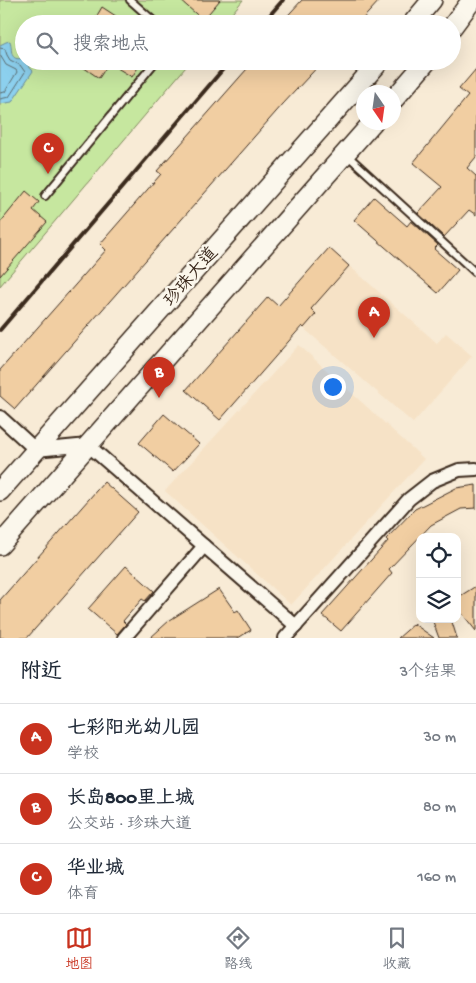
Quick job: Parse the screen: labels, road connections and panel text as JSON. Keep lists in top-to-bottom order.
{
  "streets": {
    "main road": ["珍珠大道"]
  },
  "north": "bottom",
  "page": {
    "search": "搜索地点",
    "pins": ["C", "A", "B"],
    "heading": ["附近", "3个结果"],
    "list": [
      {
        "mark": "A",
        "name": "七彩阳光幼儿园",
        "note": "学校",
        "value": "30 m"
      },
      {
        "mark": "B",
        "name": "长岛800里上城",
        "note": "公交站 · 珍珠大道",
        "value": "80 m"
      },
      {
        "mark": "C",
        "name": "华业城",
        "note": "体育",
        "value": "160 m"
      }
    ],
    "nav": ["地图", "路线", "收藏"]
  }
}
